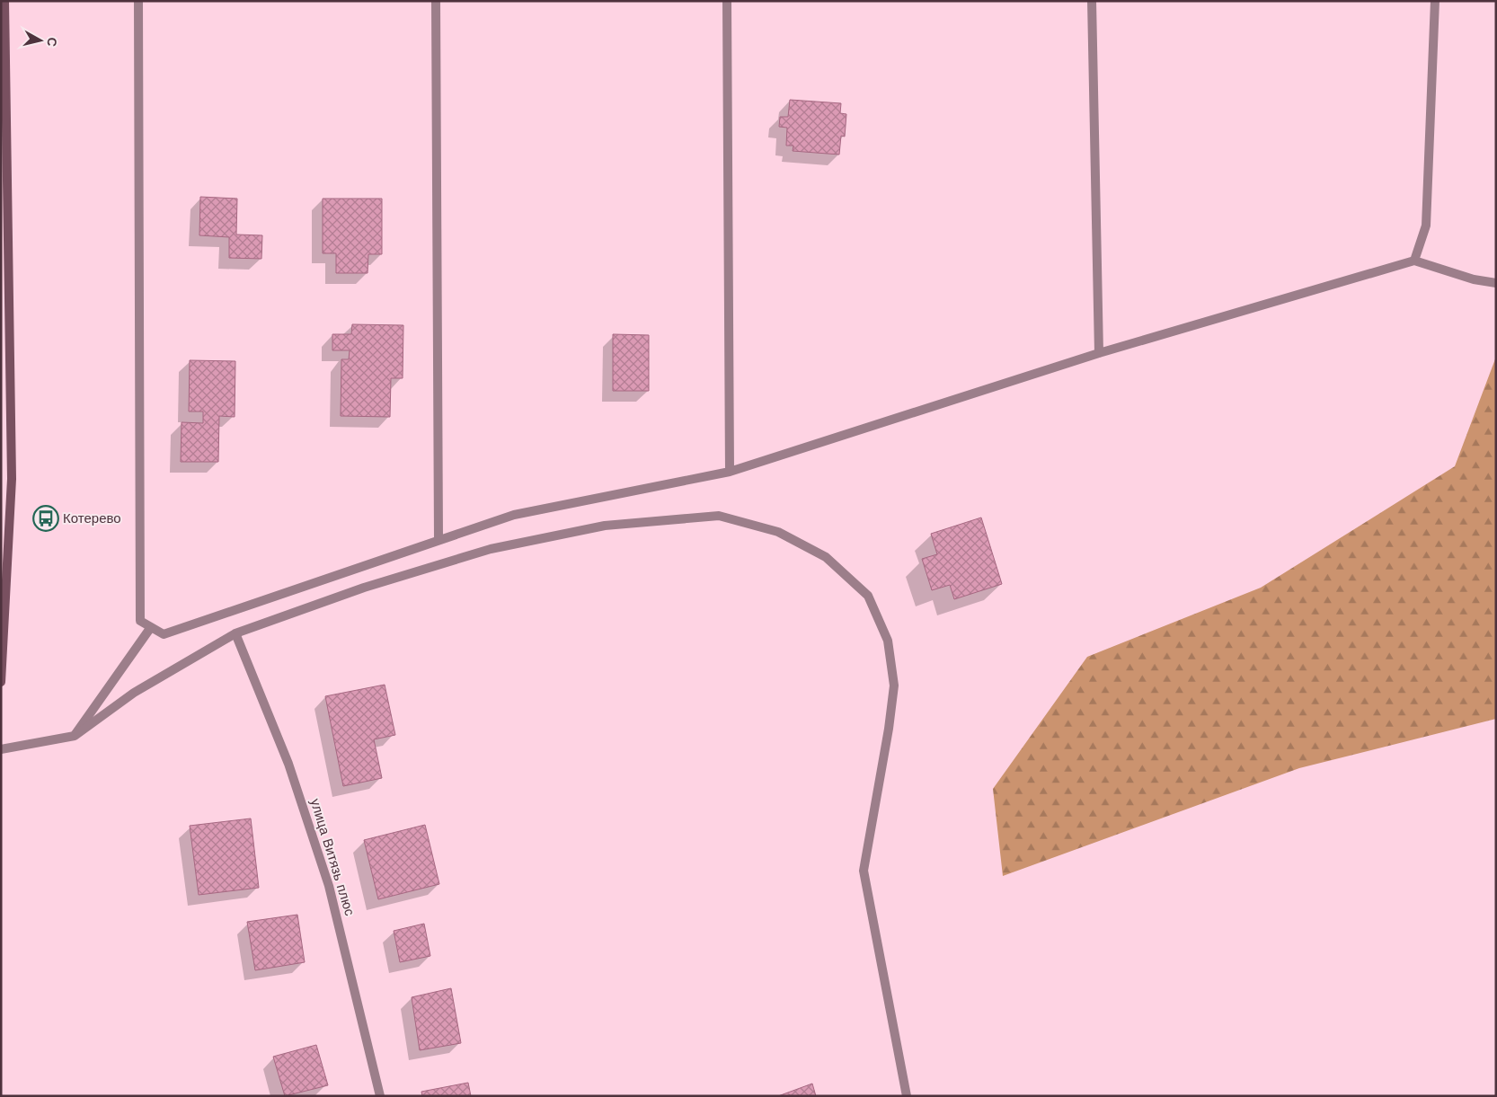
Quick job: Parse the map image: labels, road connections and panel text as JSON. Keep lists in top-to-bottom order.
{
  "streets": {
    "street": ["улица Витязь плюс"]
  },
  "places": {
    "bus stop": ["Котерево"]
  },
  "north": "right"
}
